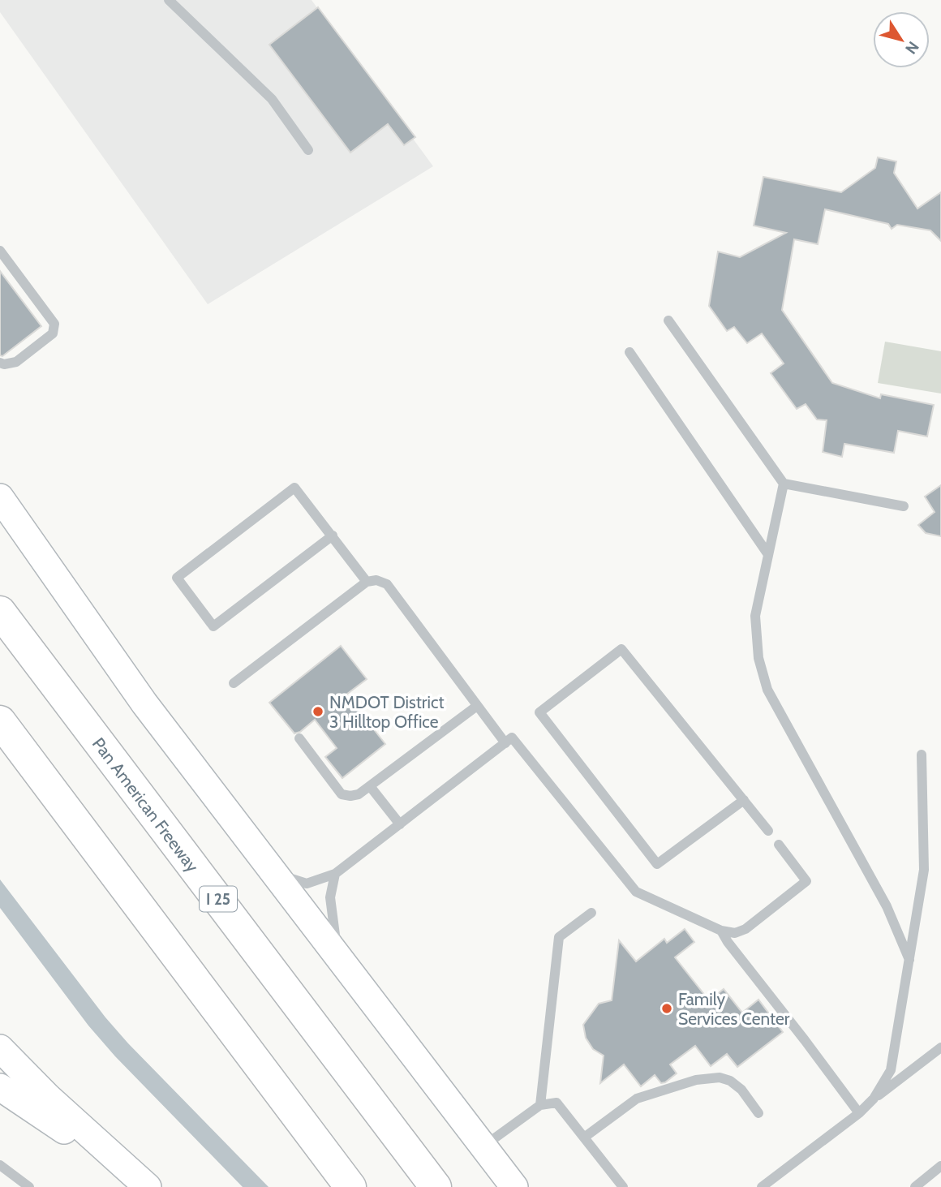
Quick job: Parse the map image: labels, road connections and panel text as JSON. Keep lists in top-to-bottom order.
{
  "streets": {
    "highway": ["Pan American Freeway", "I 25"]
  },
  "places": ["NMDOT District 3 Hilltop Office", "Family Services Center"],
  "north": "bottom right"
}
